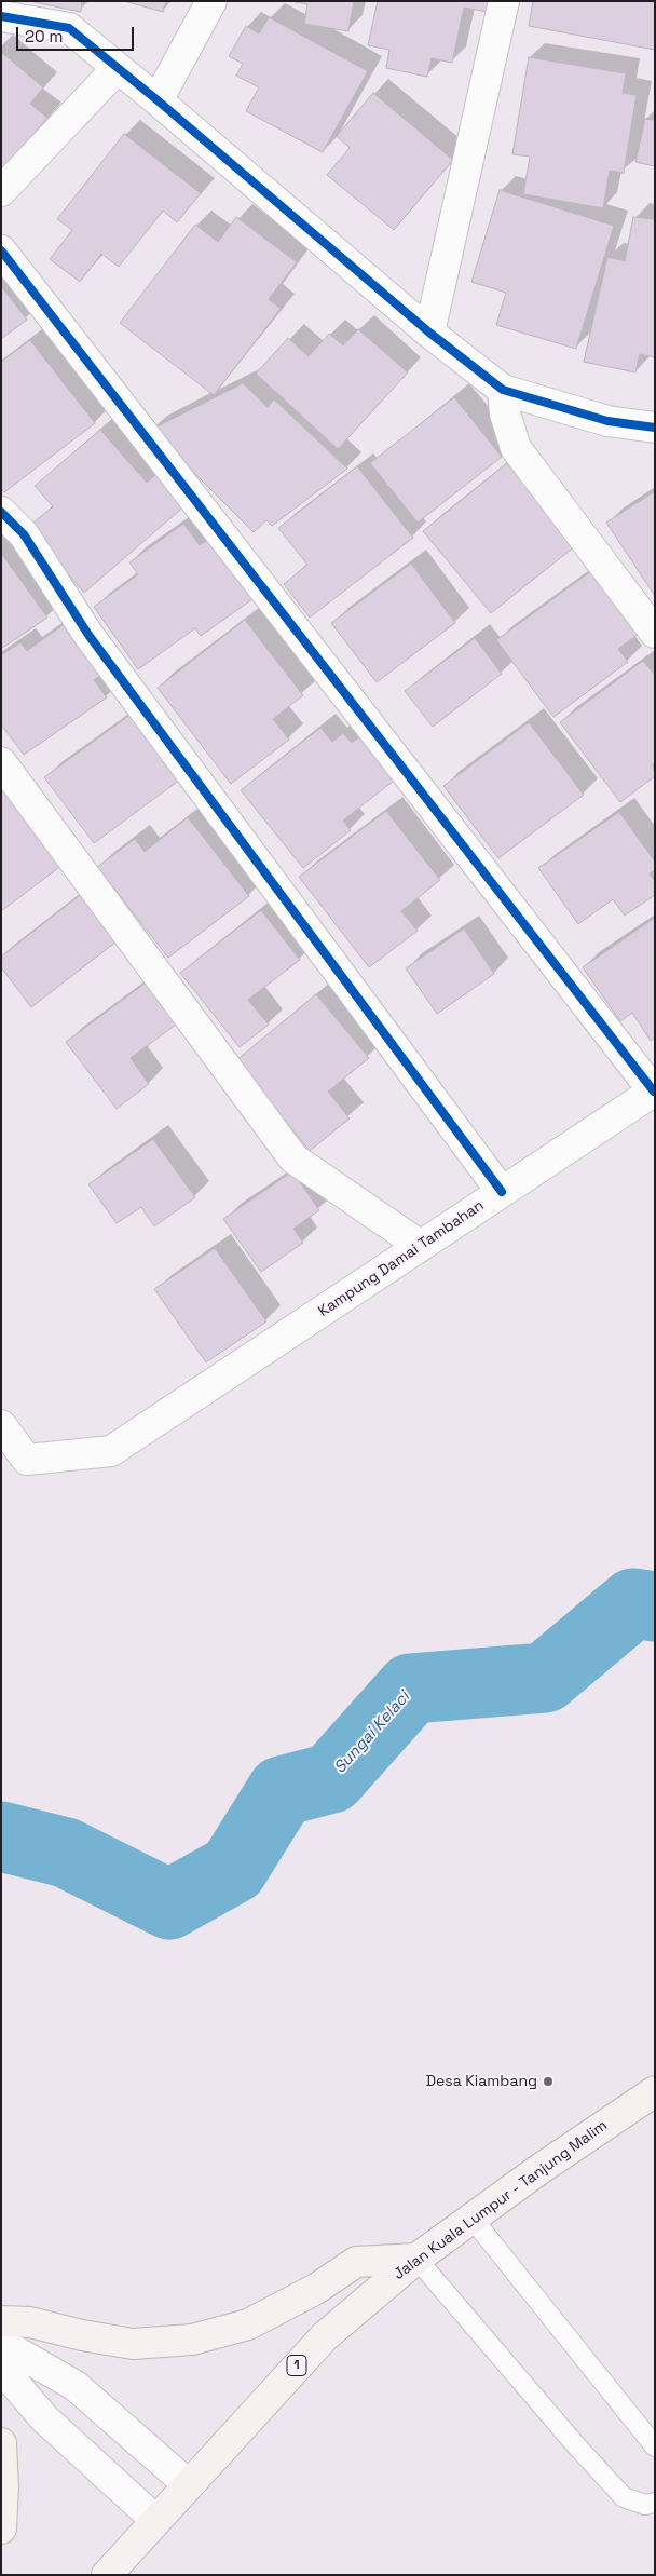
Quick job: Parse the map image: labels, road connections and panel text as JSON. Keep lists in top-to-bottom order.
{
  "streets": {
    "main road": ["Jalan Kuala Lumpur - Tanjung Malim", "1"],
    "street": ["Kampung Damai Tambahan"]
  },
  "water": ["Sungai Kelaci"],
  "places": ["Desa Kiambang"],
  "scale_bar": "20 m"
}
